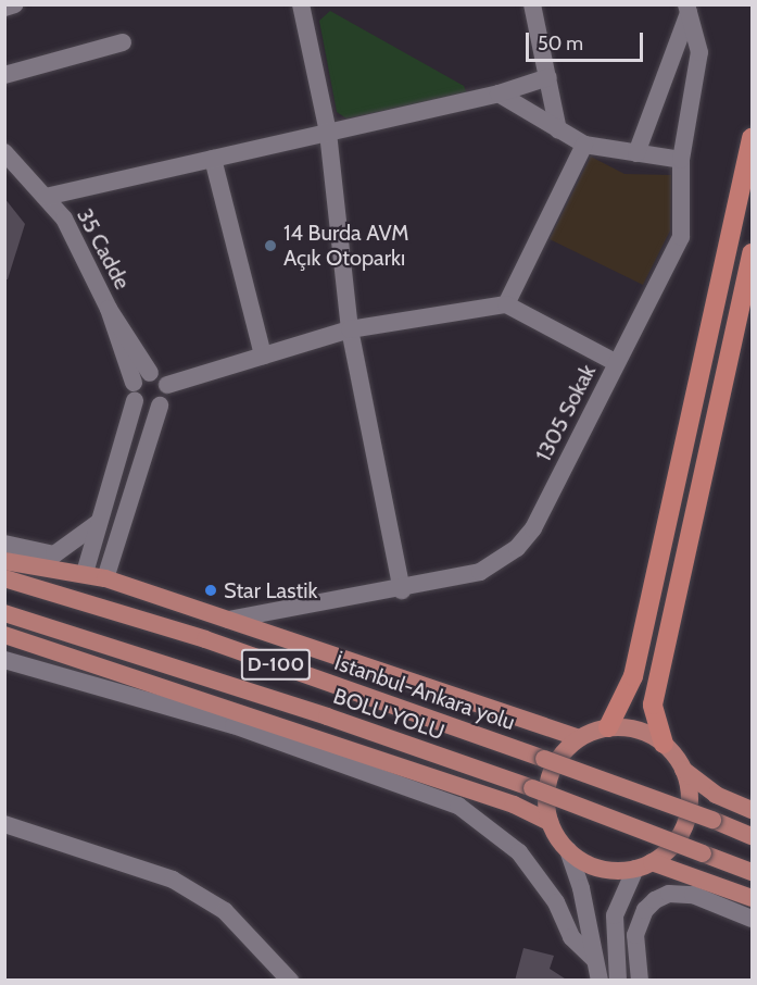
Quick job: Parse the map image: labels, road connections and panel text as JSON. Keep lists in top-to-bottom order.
{
  "streets": {
    "highway": ["D-100", "İstanbul-Ankara yolu", "BOLU YOLU"],
    "street": ["35 Cadde", "1305 Sokak"]
  },
  "places": ["14 Burda AVM Açık Otoparkı", "Star Lastik"],
  "scale_bar": "50 m"
}
